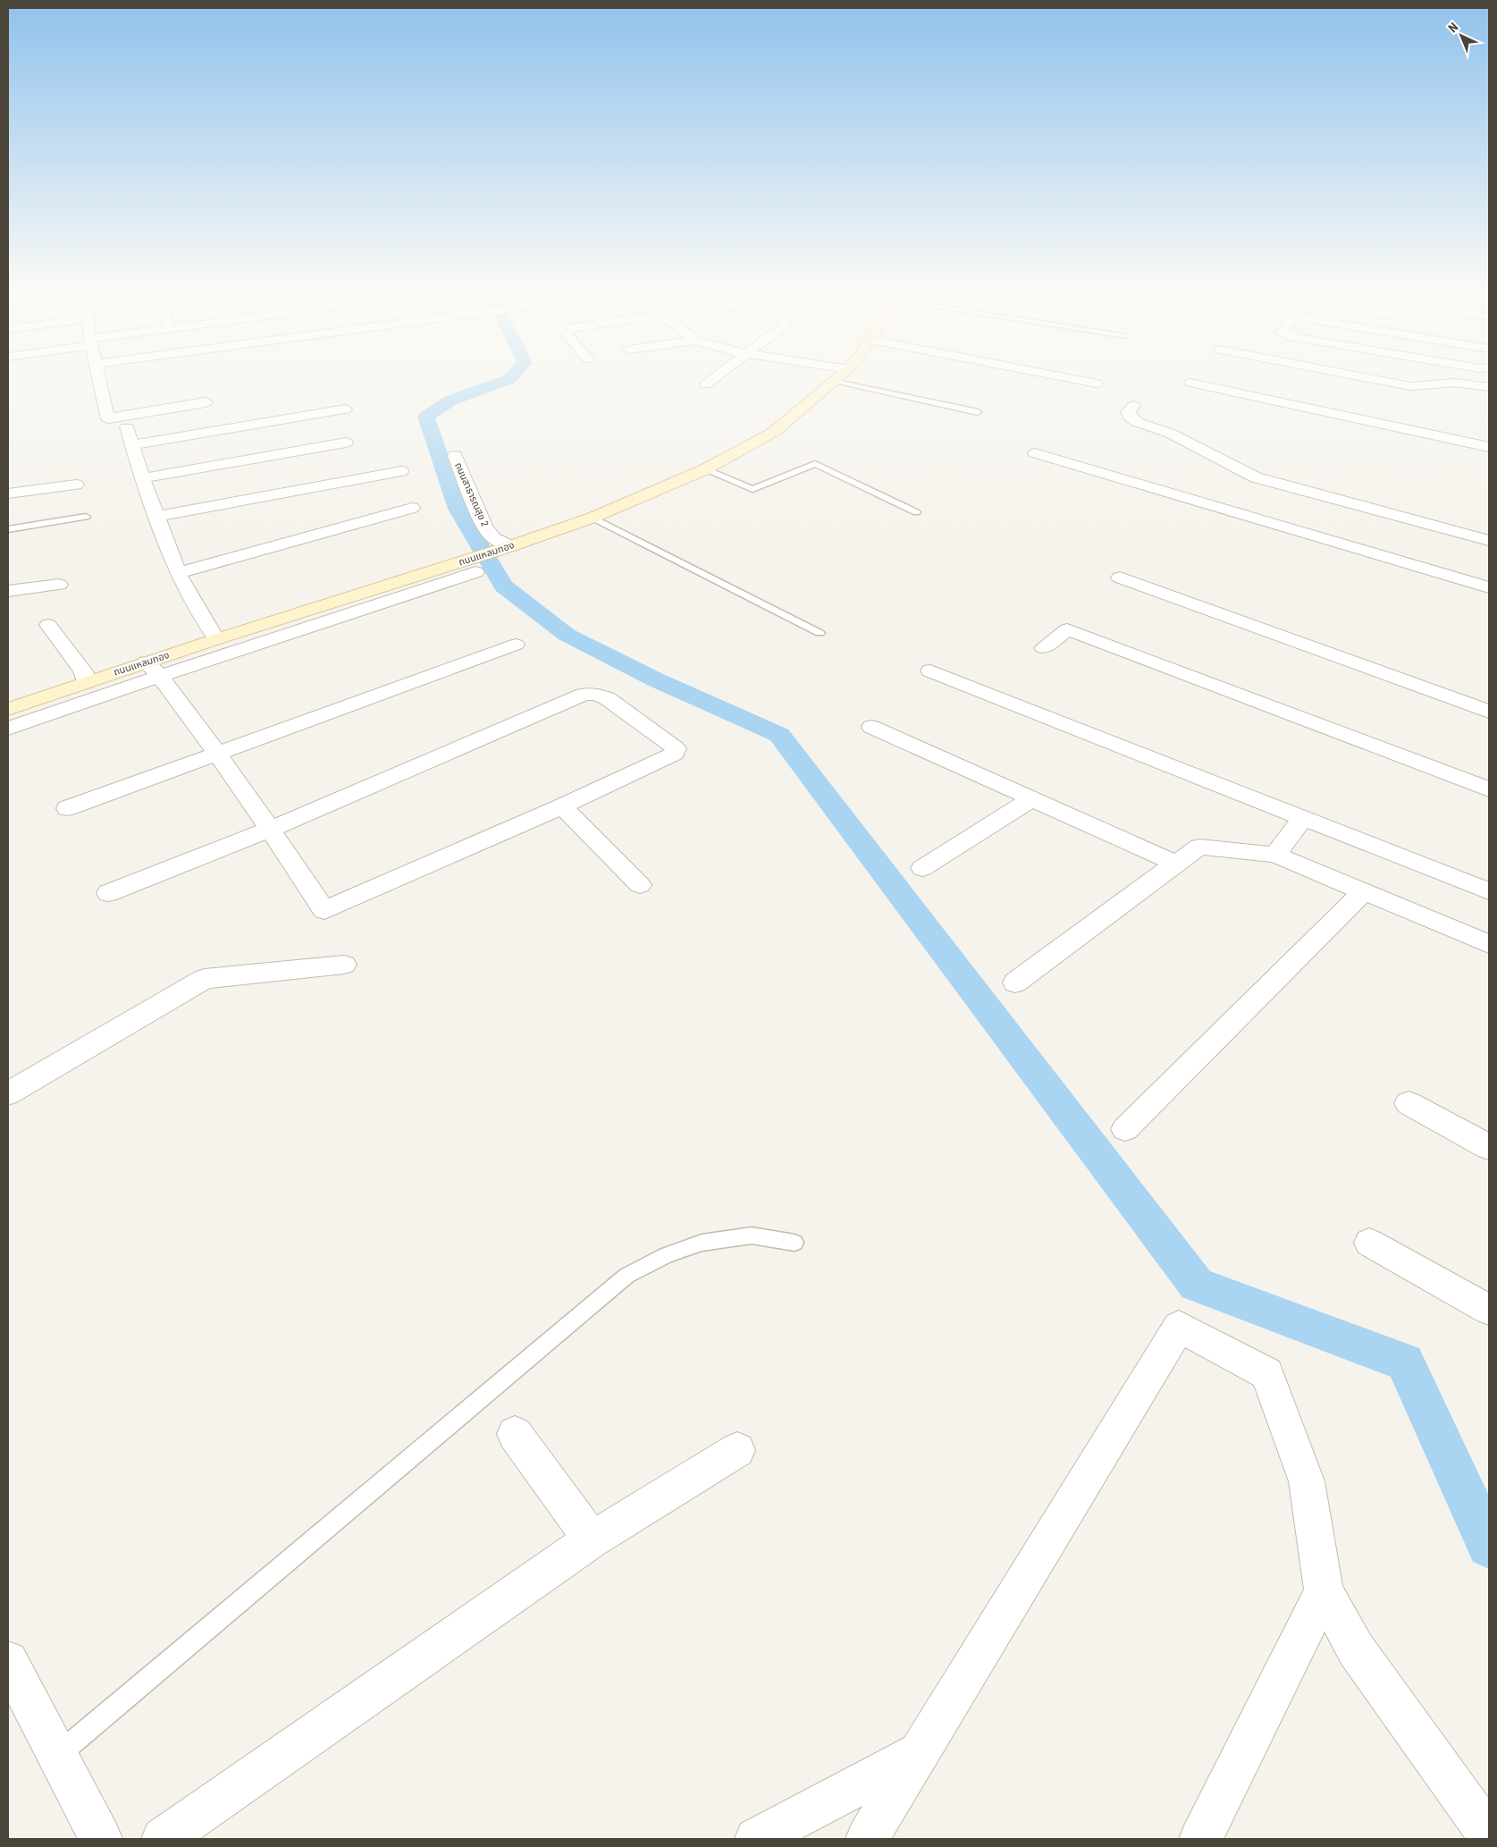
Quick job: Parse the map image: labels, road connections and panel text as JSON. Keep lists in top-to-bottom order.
{
  "streets": {
    "main road": ["ถนนแหลมทอง"],
    "street": ["ถนนสาธารณสุข 2"]
  },
  "crossings": [
    ["ถนนสาธารณสุข 2", "ถนนแหลมทอง"]
  ],
  "north": "top left"
}
